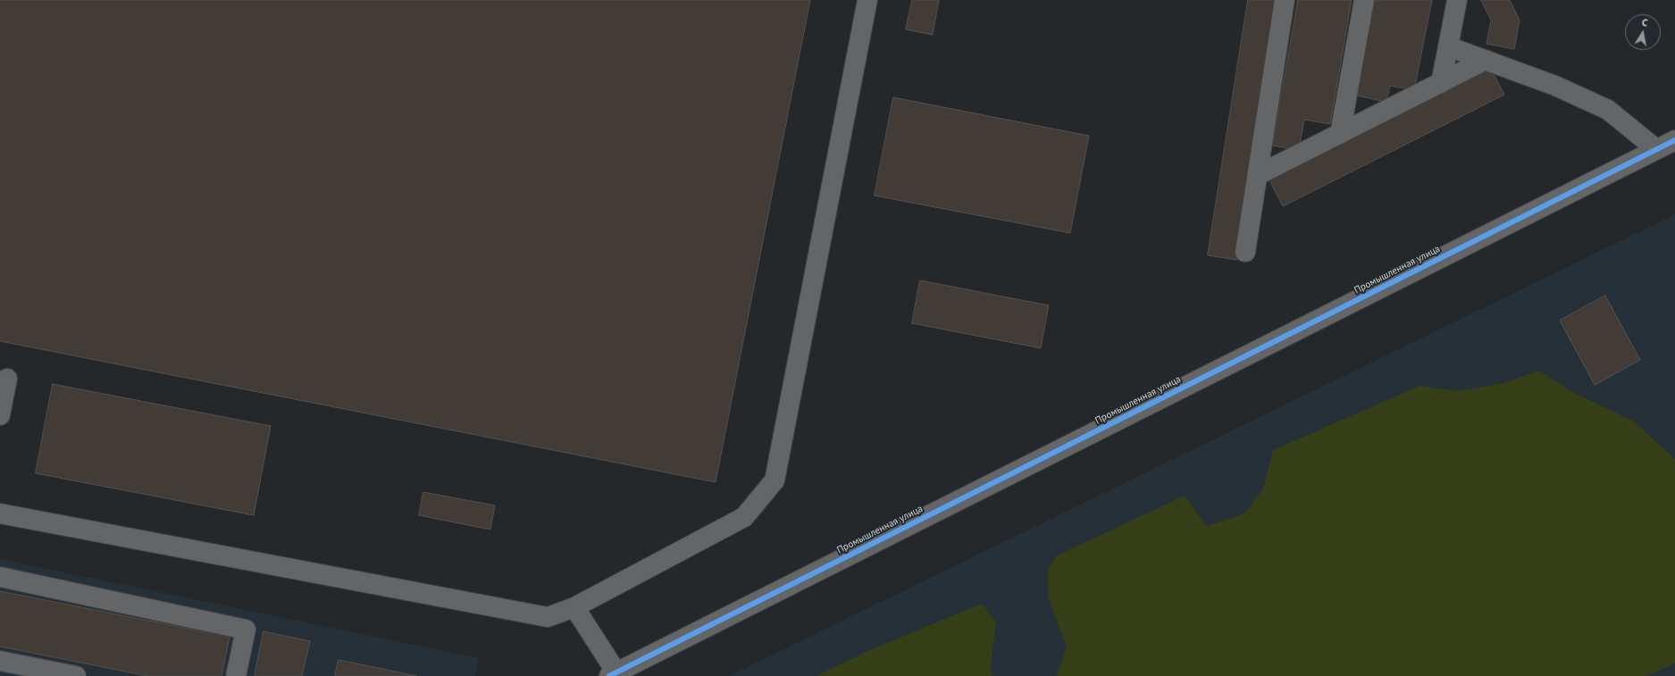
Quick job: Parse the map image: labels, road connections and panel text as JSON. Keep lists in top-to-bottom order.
{
  "streets": {
    "street": ["Промышленная улица"]
  },
  "north": "top"
}
